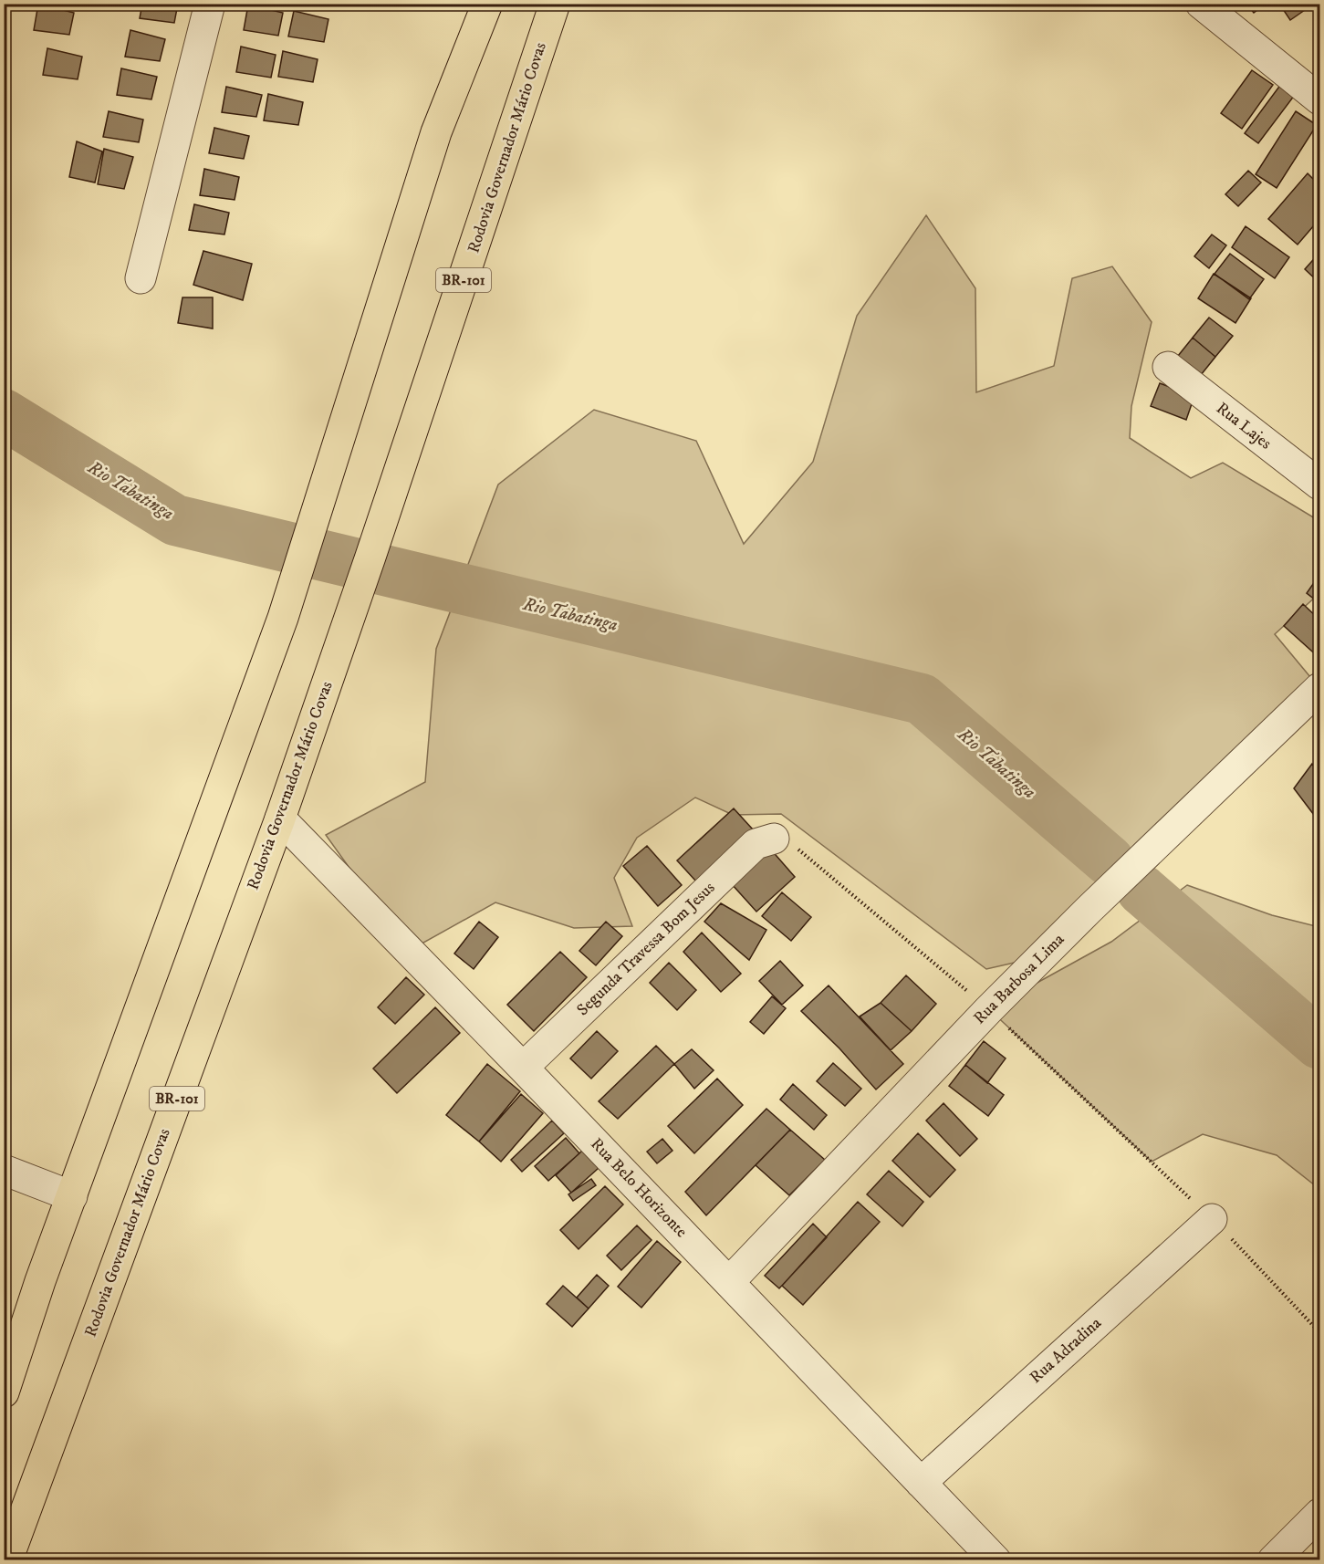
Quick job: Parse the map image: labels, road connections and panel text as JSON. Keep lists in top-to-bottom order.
{
  "streets": {
    "highway": ["Rodovia Governador Mário Covas", "BR-101"],
    "street": [
      "Rua Lajes",
      "Segunda Travessa Bom Jesus",
      "Rua Barbosa Lima",
      "Rua Belo Horizonte",
      "Rua Adradina"
    ]
  },
  "crossings": [
    ["Rodovia Governador Mário Covas", "Rua Belo Horizonte"],
    ["Segunda Travessa Bom Jesus", "Rua Belo Horizonte"],
    ["Rua Barbosa Lima", "Rua Belo Horizonte"],
    ["Rua Belo Horizonte", "Rua Adradina"]
  ],
  "water": ["Rio Tabatinga"]
}
